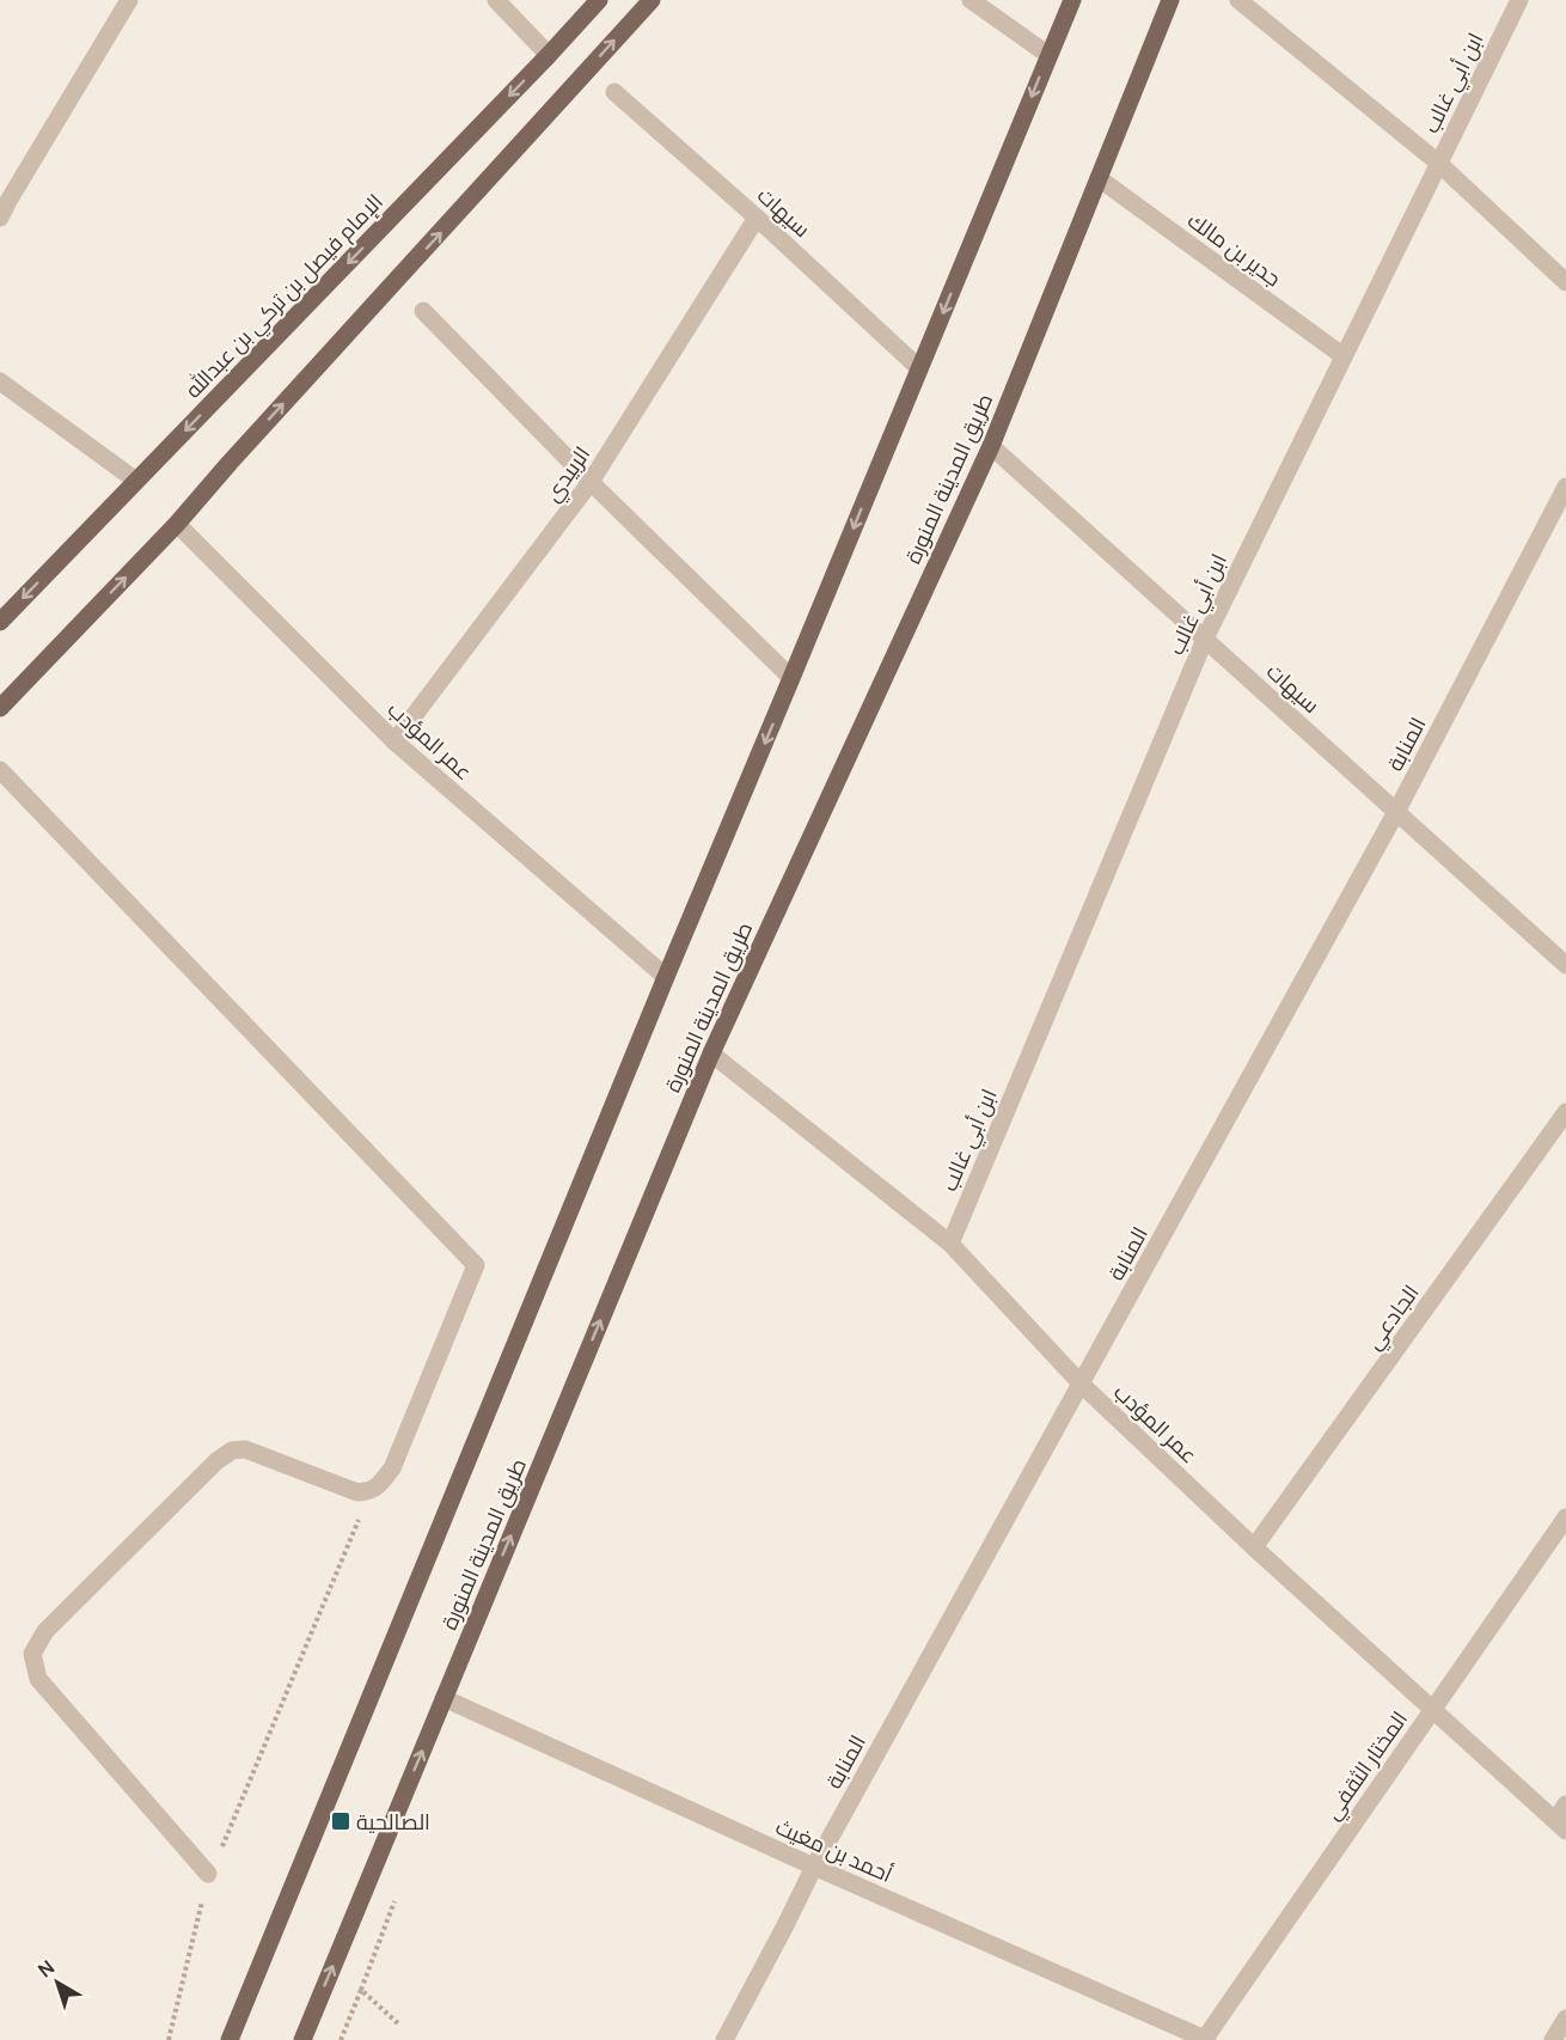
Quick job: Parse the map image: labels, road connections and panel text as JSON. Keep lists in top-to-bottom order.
{
  "streets": {
    "main road": ["الإمام فيصل بن تركي بن عبدالله", "طريق المدينة المنورة"],
    "street": [
      "ابن أبي غالب",
      "سيهات",
      "جدير بن مالك",
      "الربيدي",
      "عمر المؤدب",
      "المنابة",
      "الجادعي",
      "المختار الثقفي",
      "أحمد بن مغيث"
    ]
  },
  "crossings": [
    ["ابن أبي غالب", "سيهات"],
    ["ابن أبي غالب", "جدير بن مالك"],
    ["ابن أبي غالب", "عمر المؤدب"],
    ["سيهات", "الربيدي"],
    ["سيهات", "طريق المدينة المنورة"],
    ["سيهات", "المنابة"],
    ["جدير بن مالك", "طريق المدينة المنورة"],
    ["الربيدي", "عمر المؤدب"],
    ["طريق المدينة المنورة", "عمر المؤدب"],
    ["طريق المدينة المنورة", "أحمد بن مغيث"],
    ["عمر المؤدب", "المنابة"],
    ["عمر المؤدب", "الجادعي"],
    ["عمر المؤدب", "المختار الثقفي"],
    ["المنابة", "أحمد بن مغيث"],
    ["المختار الثقفي", "أحمد بن مغيث"]
  ],
  "places": {
    "transit": ["الصالحية"]
  },
  "north": "top left"
}
